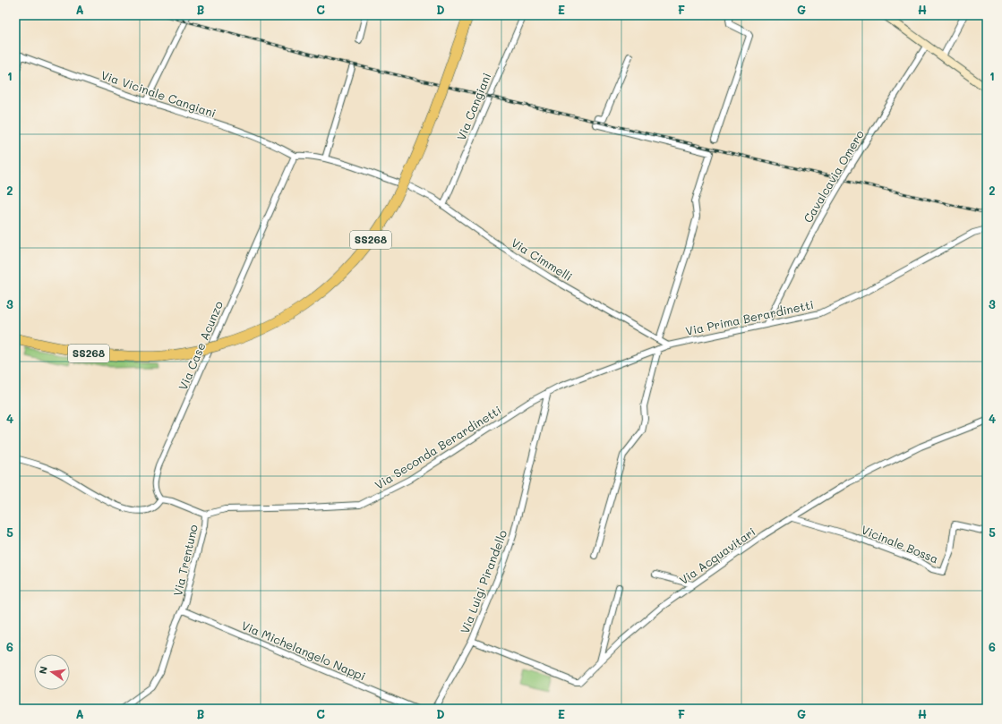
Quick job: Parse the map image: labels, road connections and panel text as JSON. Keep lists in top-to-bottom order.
{
  "streets": {
    "highway": ["SS268"],
    "street": [
      "Via Vicinale Cangiani",
      "Via Cangiani",
      "Cavalcavia Omero",
      "Via Cimmelli",
      "Via Prima Berardinetti",
      "Via Case Acunzo",
      "Via Seconda Berardinetti",
      "Vicinale Bossa",
      "Via Acquavitari",
      "Via Trentuno",
      "Via Luigi Pirandello",
      "Via Michelangelo Nappi"
    ]
  },
  "crossings": [
    ["Via Vicinale Cangiani", "Via Case Acunzo"],
    ["Via Cangiani", "Via Cimmelli"],
    ["Cavalcavia Omero", "Via Prima Berardinetti"],
    ["Via Cimmelli", "Via Prima Berardinetti"],
    ["Via Prima Berardinetti", "Via Seconda Berardinetti"],
    ["Via Prima Berardinetti", "Via Luigi Pirandello"],
    ["Via Seconda Berardinetti", "Via Trentuno"],
    ["Via Seconda Berardinetti", "Via Luigi Pirandello"],
    ["Vicinale Bossa", "Via Acquavitari"],
    ["Via Acquavitari", "Via Luigi Pirandello"],
    ["Via Trentuno", "Via Michelangelo Nappi"]
  ],
  "north": "left",
  "grid": {
    "columns": [
      "A",
      "B",
      "C",
      "D",
      "E",
      "F",
      "G",
      "H"
    ],
    "rows": [
      "1",
      "2",
      "3",
      "4",
      "5",
      "6"
    ]
  }
}
